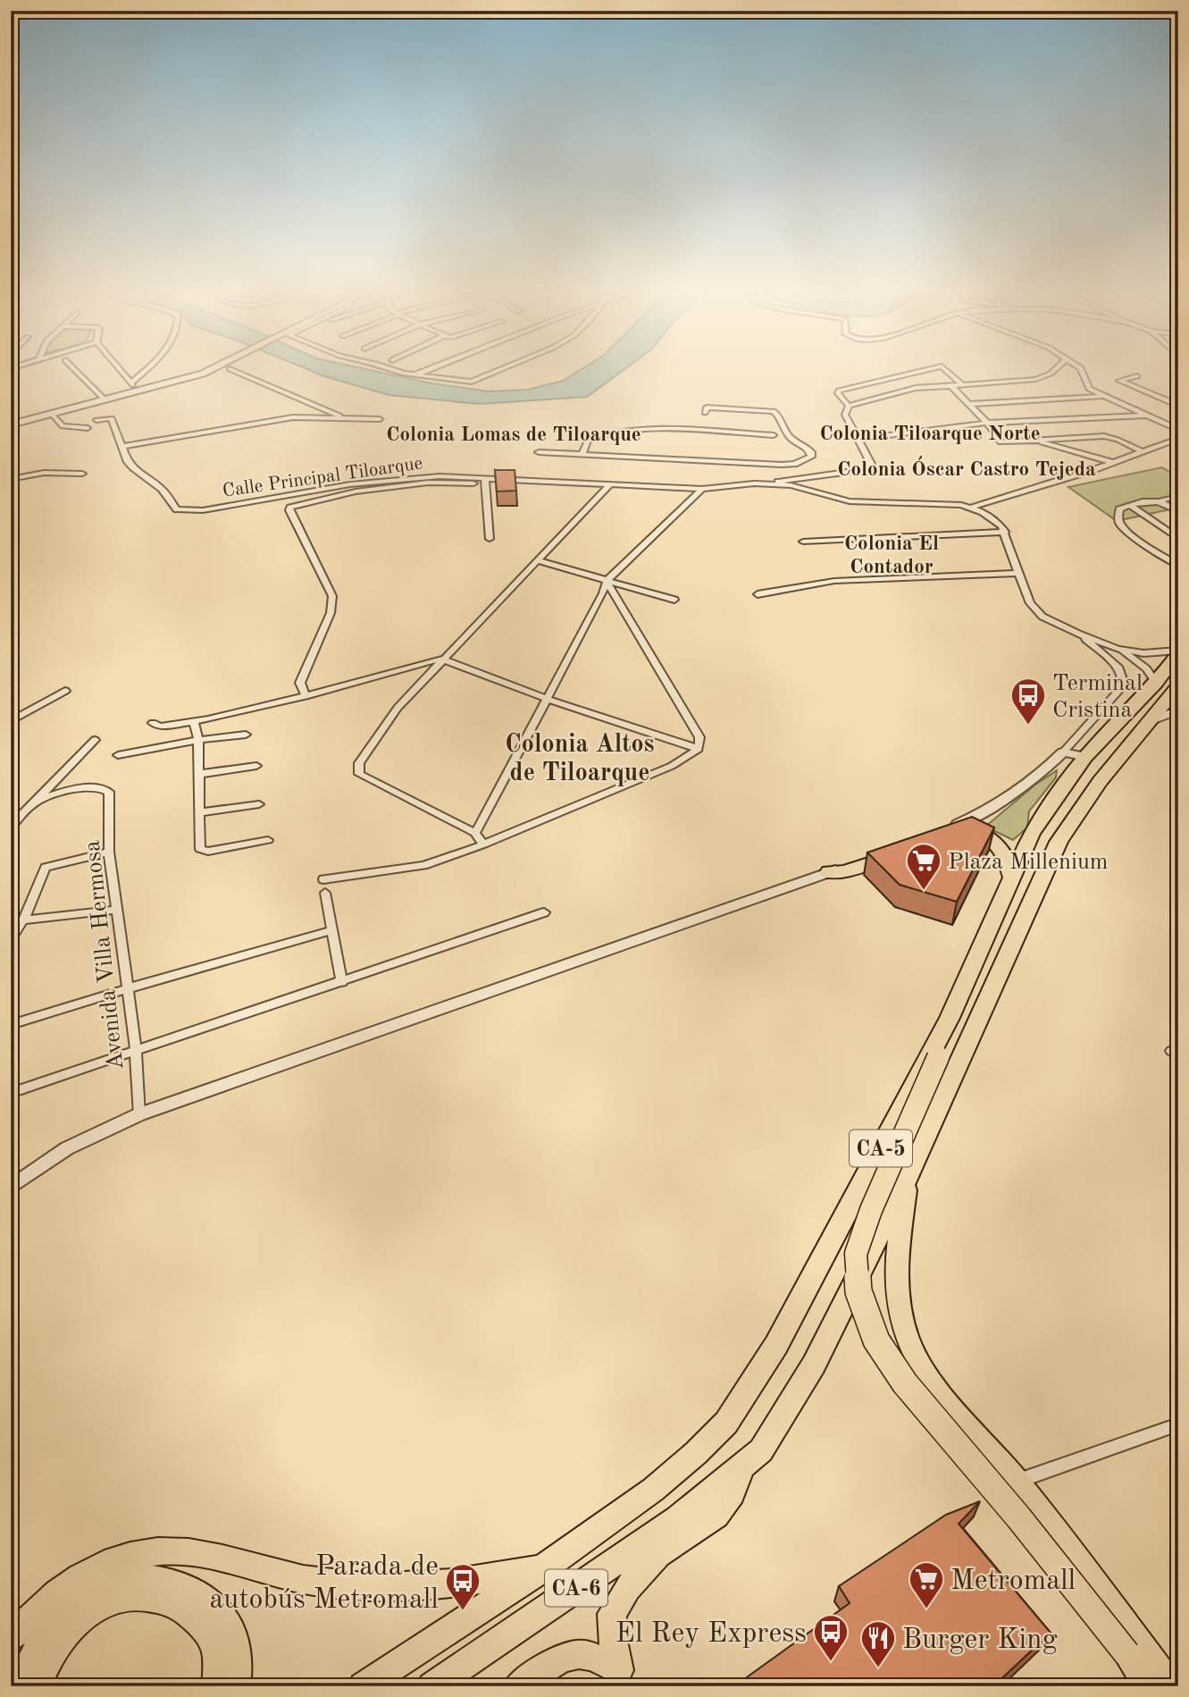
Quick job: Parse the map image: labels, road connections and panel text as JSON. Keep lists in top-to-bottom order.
{
  "streets": {
    "highway": ["CA-5", "CA-6"],
    "street": ["Calle Principal Tiloarque", "Avenida Villa Hermosa"]
  },
  "crossings": [
    ["CA-5", "CA-6"]
  ],
  "districts": [
    "Colonia Tiloarque Norte",
    "Colonia Lomas de Tiloarque",
    "Colonia Óscar Castro Tejeda",
    "Colonia El Contador",
    "Colonia Altos de Tiloarque"
  ],
  "places": {
    "bus stop": ["Terminal Cristina", "Parada de autobús Metromall", "El Rey Express"],
    "supermarket": ["Plaza Millenium", "Metromall"],
    "restaurant": ["Burger King"]
  }
}
